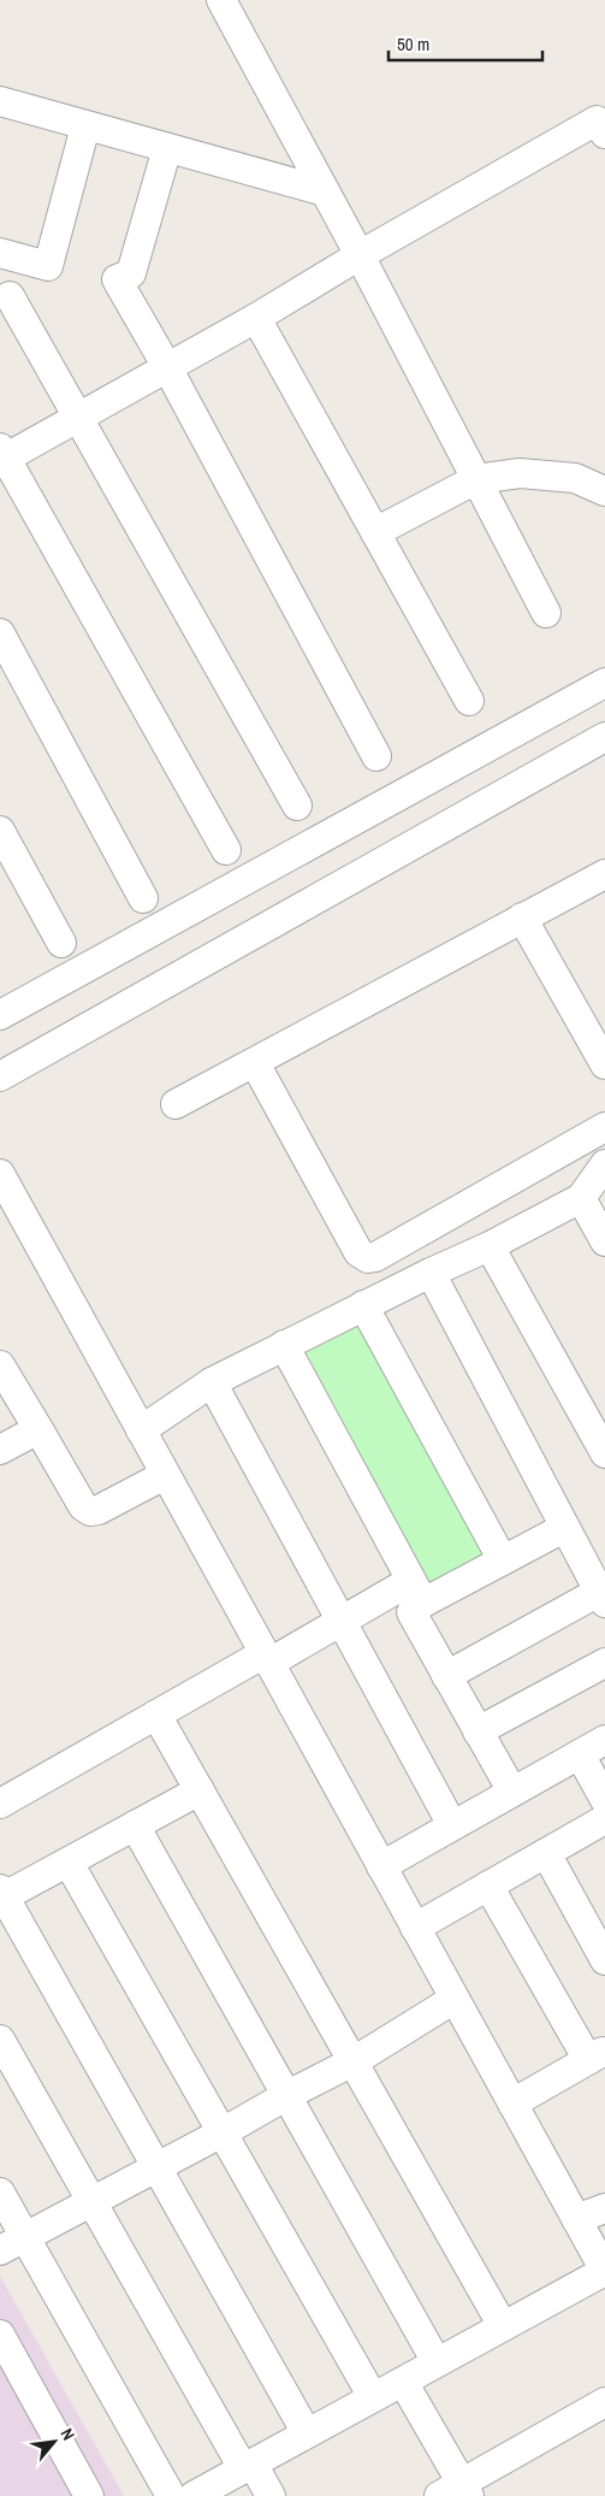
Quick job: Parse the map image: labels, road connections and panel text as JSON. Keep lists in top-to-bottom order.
{
  "scale_bar": "50 m",
  "north": "top right"
}
